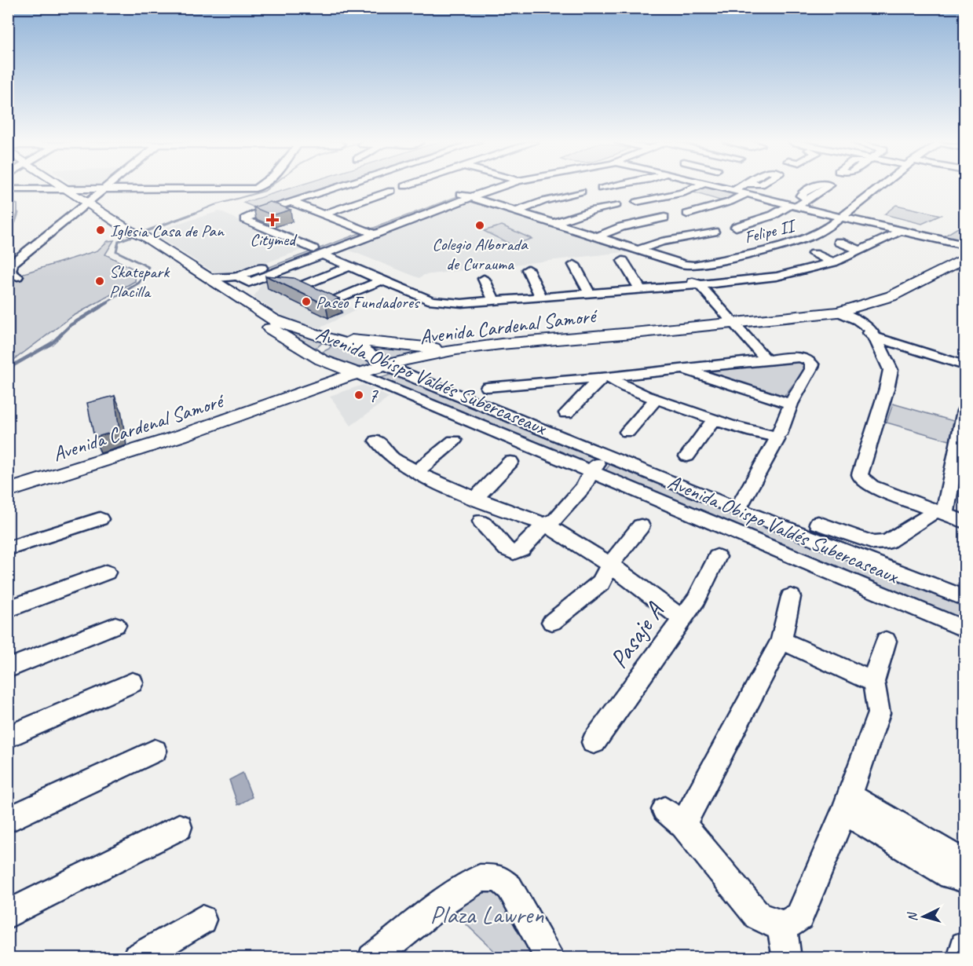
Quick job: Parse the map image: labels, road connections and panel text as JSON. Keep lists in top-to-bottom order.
{
  "streets": {
    "main road": ["Avenida Cardenal Samoré", "Avenida Obispo Valdés Subercaseaux"],
    "street": ["Felipe II", "Pasaje A"]
  },
  "crossings": [
    ["Avenida Cardenal Samoré", "Avenida Obispo Valdés Subercaseaux"]
  ],
  "parks": ["Plaza Lawren"],
  "places": {
    "health": ["Citymed"],
    "other": [
      "Colegio Alborada de Curauma",
      "Iglesia Casa de Pan",
      "Skatepark Placilla",
      "Paseo Fundadores",
      "7"
    ]
  },
  "north": "left"
}
